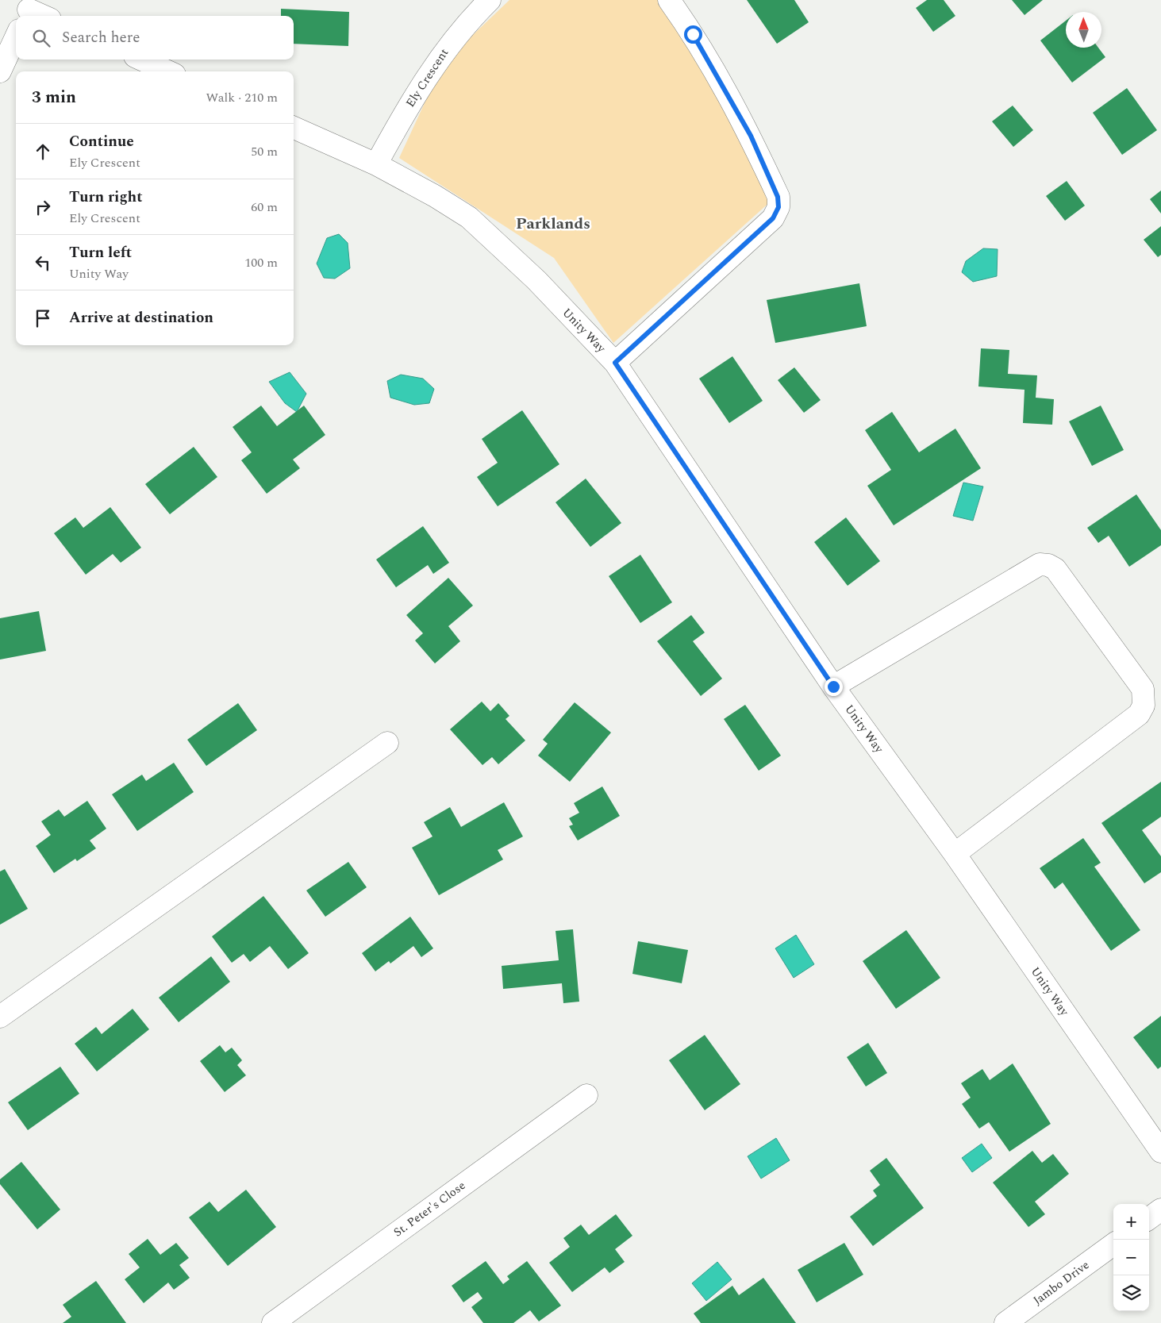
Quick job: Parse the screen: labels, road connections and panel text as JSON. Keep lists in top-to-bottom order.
{
  "streets": {
    "street": [
      "Ely Crescent",
      "Unity Way",
      "St. Peter's Close",
      "Jambo Drive"
    ]
  },
  "crossings": [
    ["Ely Crescent", "Unity Way"]
  ],
  "districts": ["Parklands"],
  "north": "top",
  "page": {
    "search": "Search here",
    "heading": ["3 min", "Walk · 210 m"],
    "list": [
      ["Continue", "Ely Crescent", "50 m"],
      ["Turn right", "Ely Crescent", "60 m"],
      ["Turn left", "Unity Way", "100 m"],
      "Arrive at destination"
    ],
    "map_buttons": ["+", "−"]
  }
}
